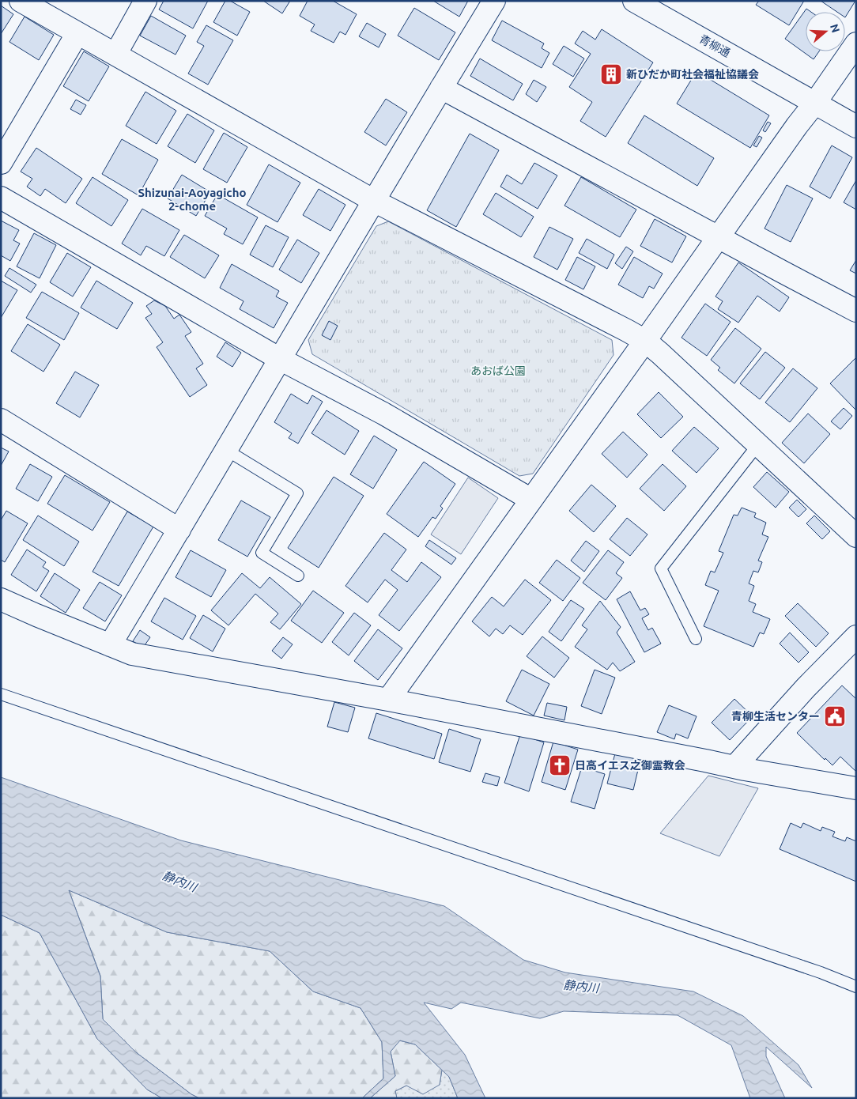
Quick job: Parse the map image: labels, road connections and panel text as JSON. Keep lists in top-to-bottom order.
{
  "streets": {
    "street": ["青柳通"]
  },
  "districts": ["Shizunai-Aoyagicho 2-chome"],
  "water": ["静内川"],
  "parks": ["あおば公園"],
  "places": {
    "building": ["新ひだか町社会福祉協議会"],
    "public building": ["青柳生活センター"],
    "church": ["日高イエス之御霊教会"]
  },
  "north": "right"
}
